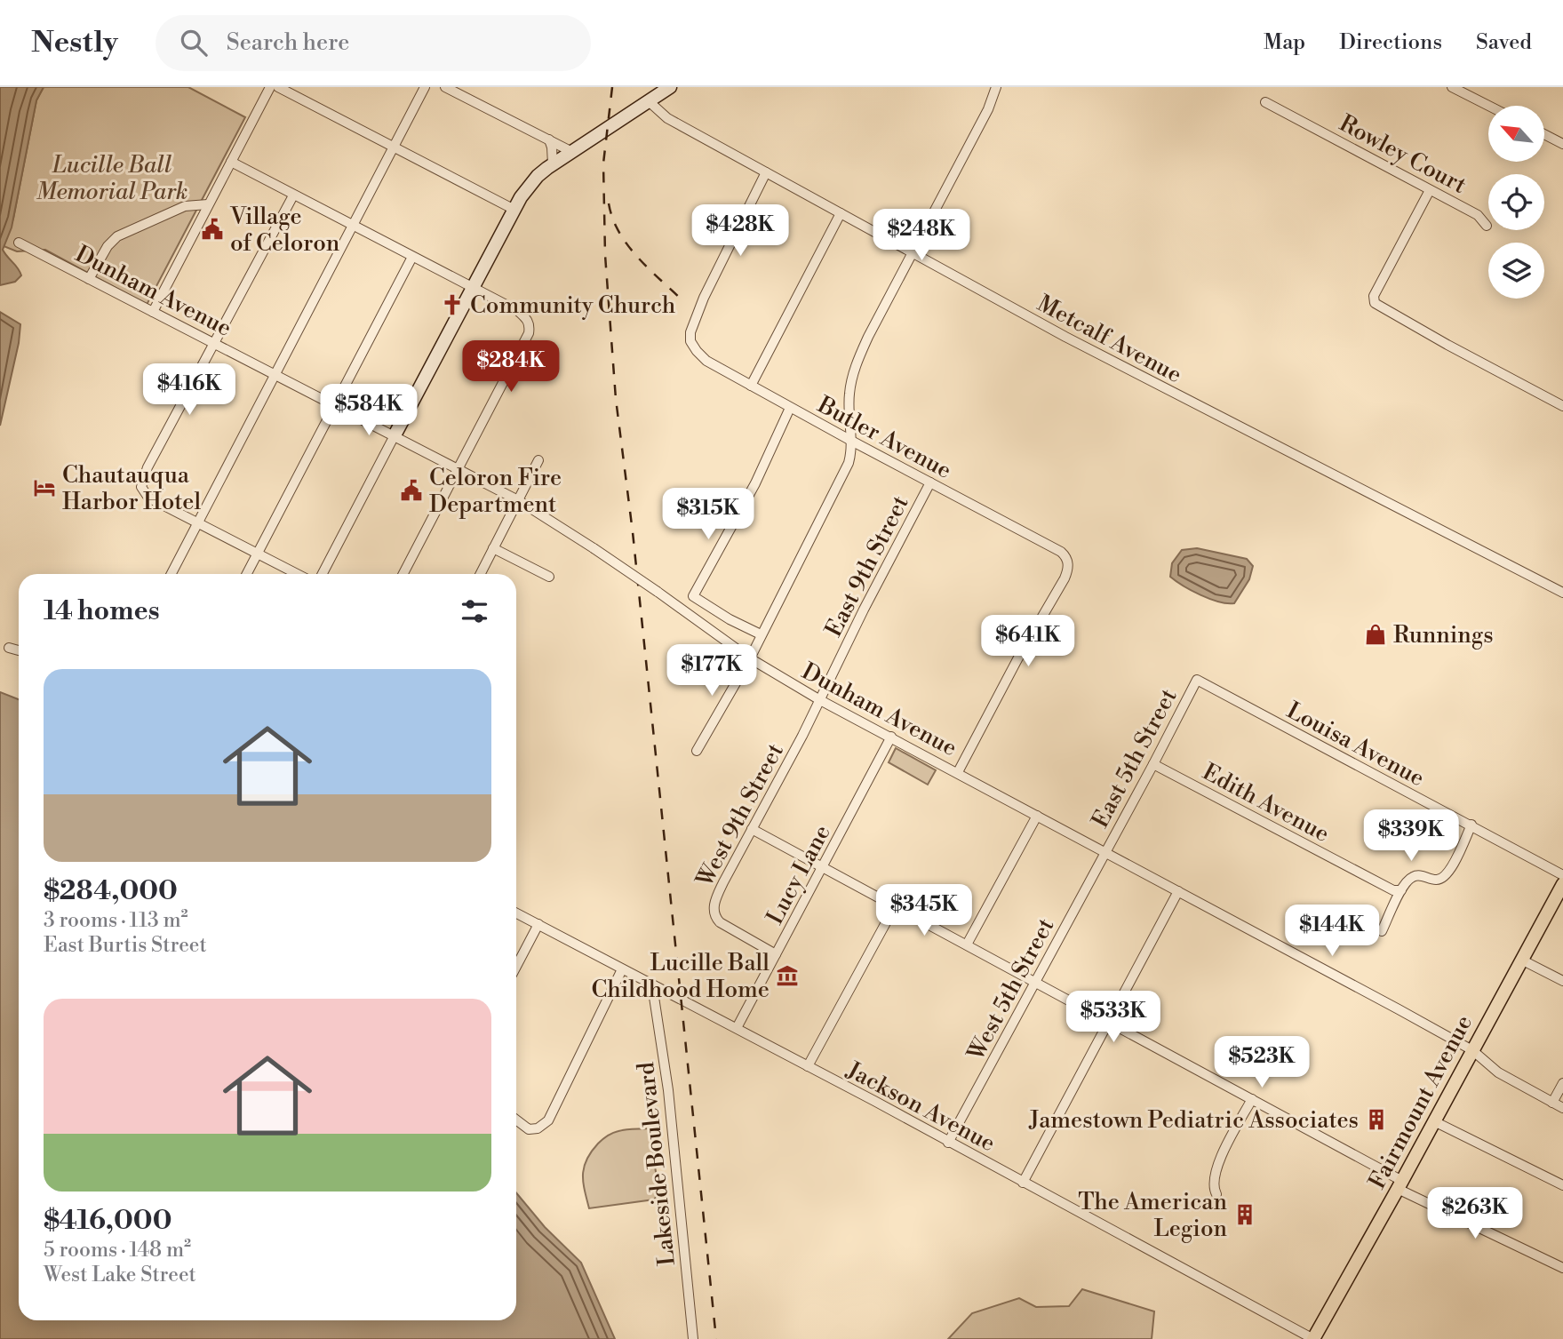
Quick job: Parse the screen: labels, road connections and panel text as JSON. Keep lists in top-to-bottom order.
{
  "streets": {
    "main road": ["Fairmount Avenue"],
    "street": [
      "Rowley Court",
      "Dunham Avenue",
      "Metcalf Avenue",
      "Butler Avenue",
      "East 9th Street",
      "Louisa Avenue",
      "East 5th Street",
      "Edith Avenue",
      "West 9th Street",
      "Lucy Lane",
      "West 5th Street",
      "Jackson Avenue",
      "Lakeside Boulevard"
    ]
  },
  "crossings": [
    ["Dunham Avenue", "Butler Avenue"],
    ["Dunham Avenue", "East 9th Street"],
    ["Dunham Avenue", "East 5th Street"],
    ["Dunham Avenue", "West 9th Street"],
    ["Dunham Avenue", "Lucy Lane"],
    ["Dunham Avenue", "West 5th Street"],
    ["Dunham Avenue", "Fairmount Avenue"],
    ["Metcalf Avenue", "Butler Avenue"],
    ["Butler Avenue", "East 9th Street"],
    ["East 9th Street", "West 9th Street"],
    ["Louisa Avenue", "East 5th Street"],
    ["Louisa Avenue", "Fairmount Avenue"],
    ["East 5th Street", "Edith Avenue"],
    ["East 5th Street", "West 5th Street"],
    ["West 9th Street", "Lucy Lane"],
    ["Lucy Lane", "Jackson Avenue"],
    ["West 5th Street", "Jackson Avenue"],
    ["Fairmount Avenue", "Jackson Avenue"],
    ["Jackson Avenue", "Lakeside Boulevard"]
  ],
  "parks": ["Lucille Ball Memorial Park"],
  "places": {
    "public building": ["Village of Celoron", "Celoron Fire Department"],
    "church": ["Community Church"],
    "hotel": ["Chautauqua Harbor Hotel"],
    "shop": ["Runnings"],
    "museum": ["Lucille Ball Childhood Home"],
    "building": ["Jamestown Pediatric Associates", "The American Legion"]
  },
  "north": "top left",
  "page": {
    "header": "Nestly",
    "search": "Search here",
    "nav": ["Map", "Directions", "Saved"],
    "price": [
      "$428K",
      "$248K",
      "$284K",
      "$416K",
      "$584K",
      "$315K",
      "$641K",
      "$177K",
      "$339K",
      "$345K",
      "$144K",
      "$533K",
      "$523K",
      "$263K"
    ],
    "heading": "14 homes",
    "list": [
      {
        "name": "$284,000",
        "note": "3 rooms · 113 m² · East Burtis Street"
      },
      {
        "name": "$416,000",
        "note": "5 rooms · 148 m² · West Lake Street"
      }
    ]
  }
}
